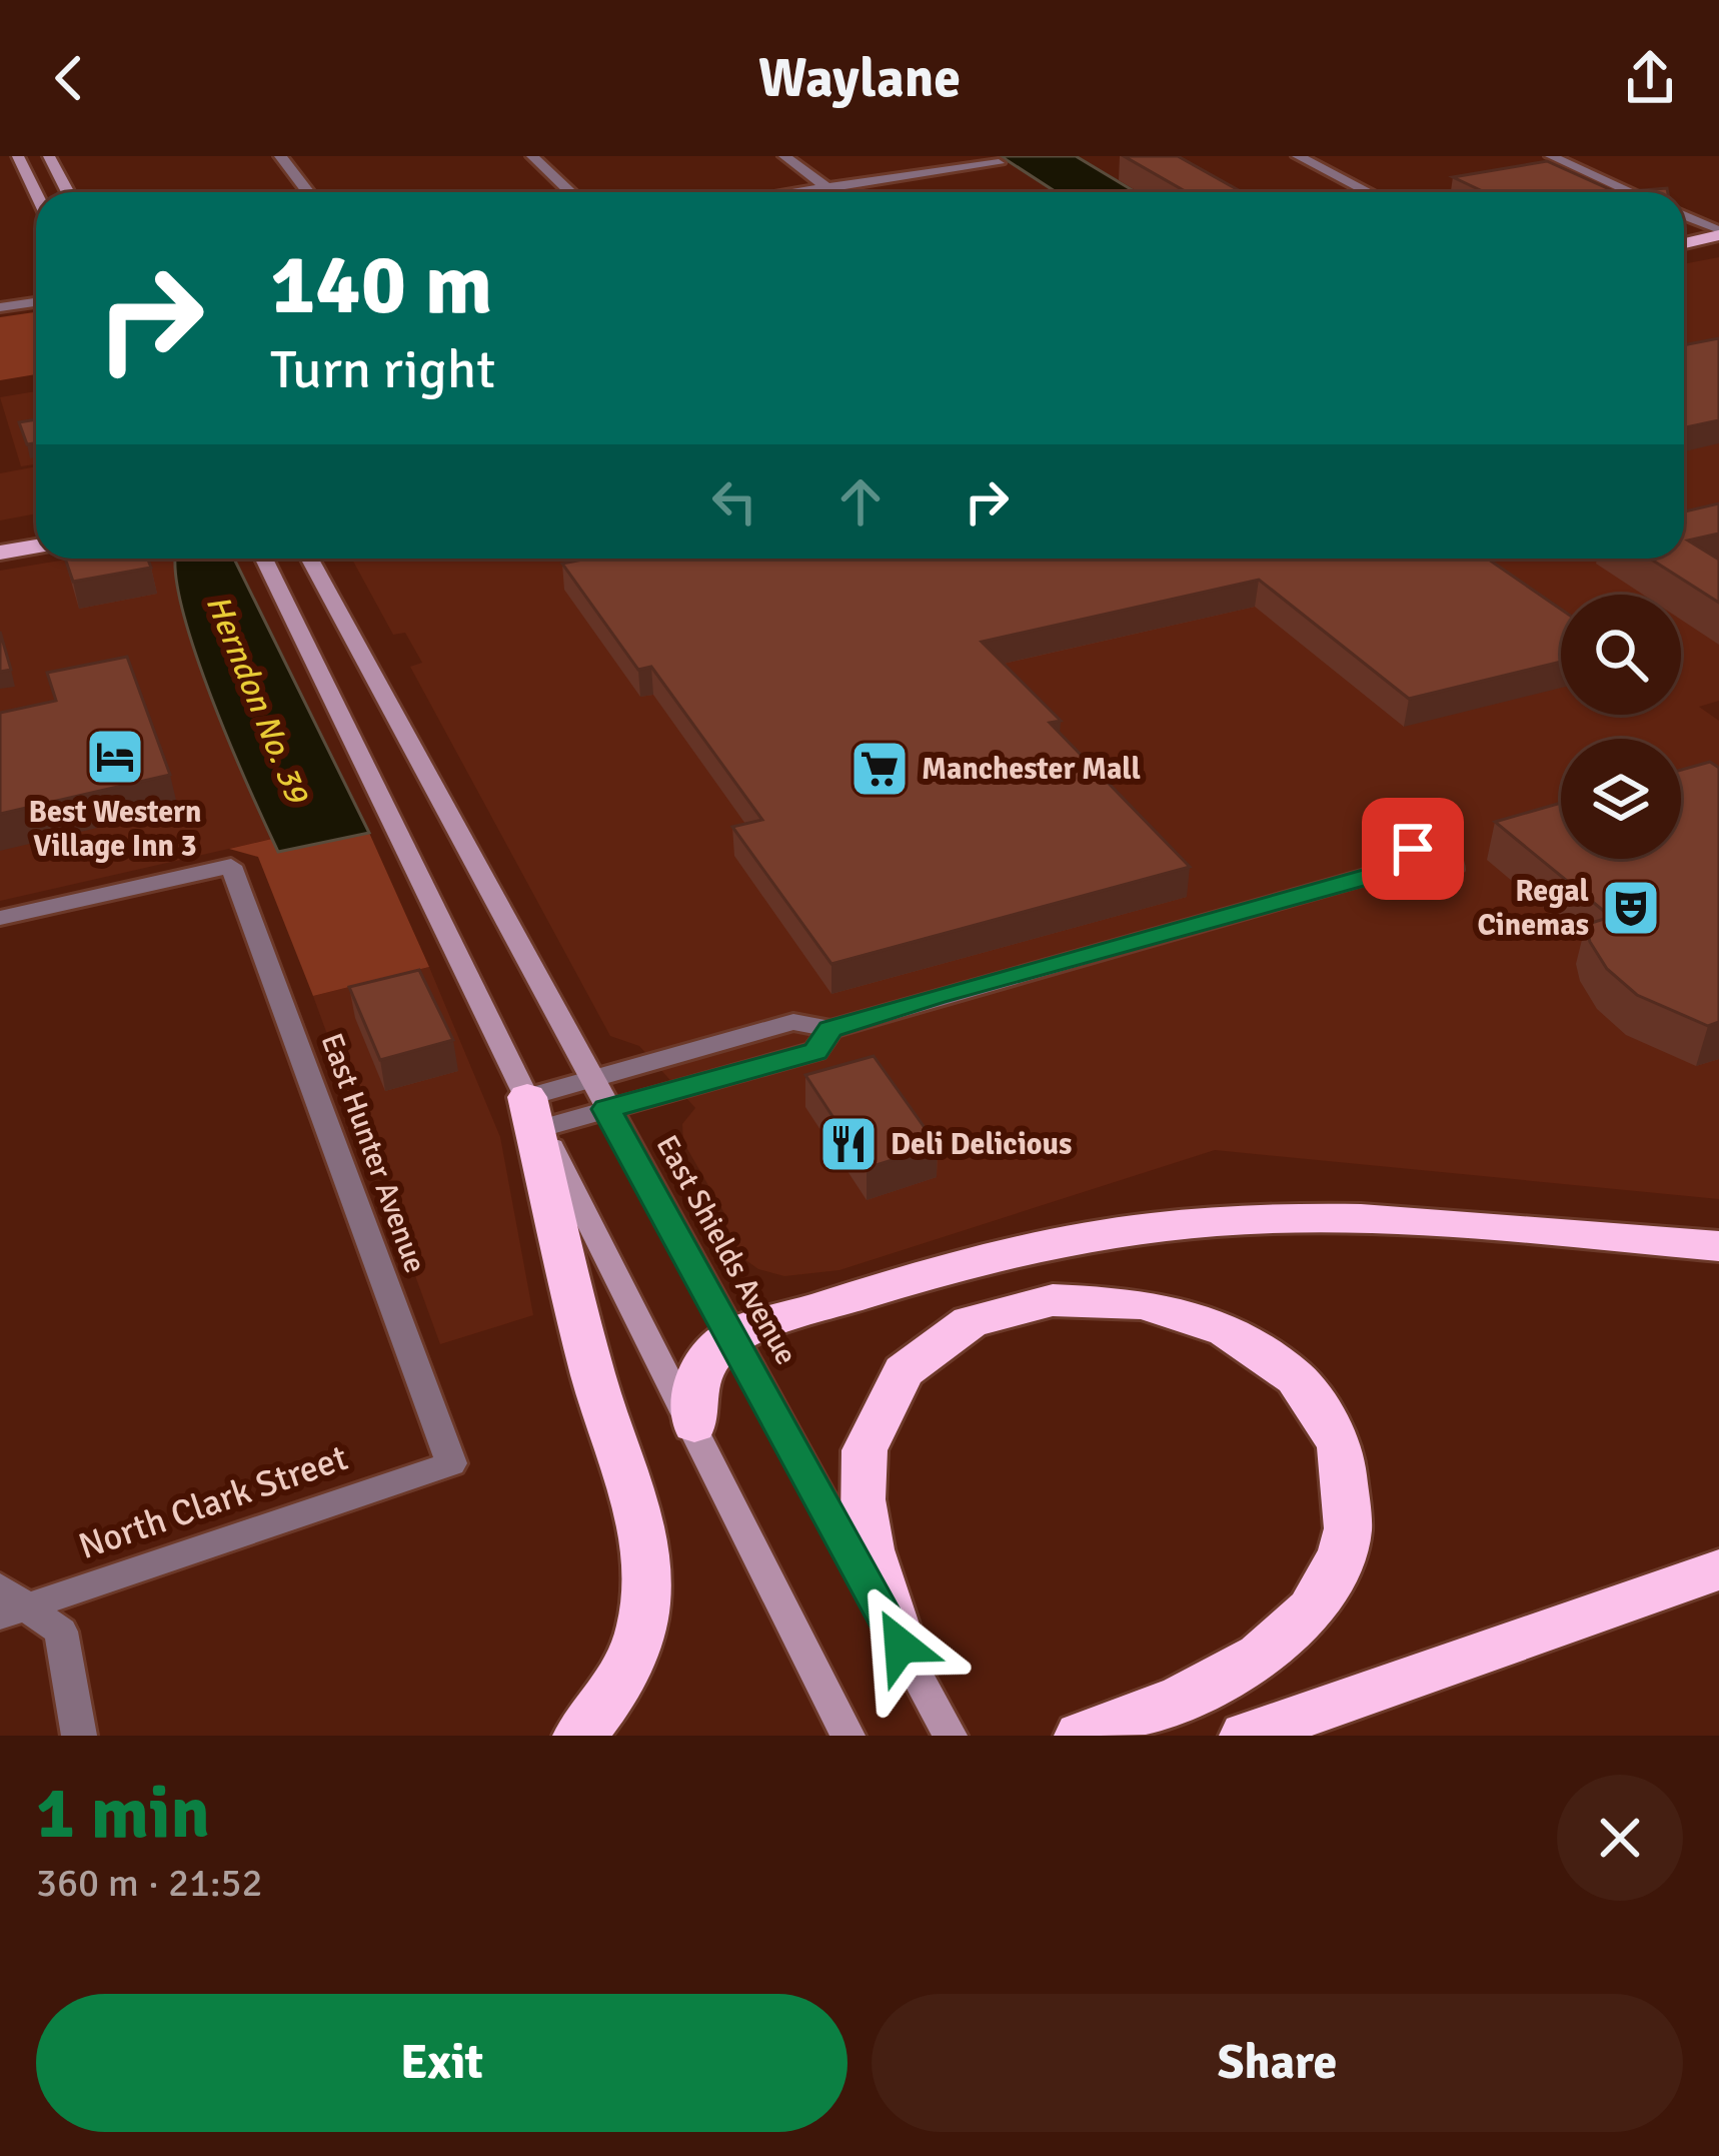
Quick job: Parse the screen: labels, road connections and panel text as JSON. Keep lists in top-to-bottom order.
{
  "streets": {
    "main road": ["East Shields Avenue"],
    "street": ["East Hunter Avenue", "North Clark Street"]
  },
  "crossings": [
    ["East Hunter Avenue", "North Clark Street"]
  ],
  "water": ["Herndon No. 39"],
  "places": {
    "hotel": ["Best Western Village Inn 3"],
    "supermarket": ["Manchester Mall"],
    "theatre": ["Regal Cinemas"],
    "restaurant": ["Deli Delicious"]
  },
  "page": {
    "header": "Waylane",
    "turn": ["140 m", "Turn right"],
    "heading": ["1 min", "360 m · 21:52"],
    "buttons": ["Exit", "Share"]
  }
}
